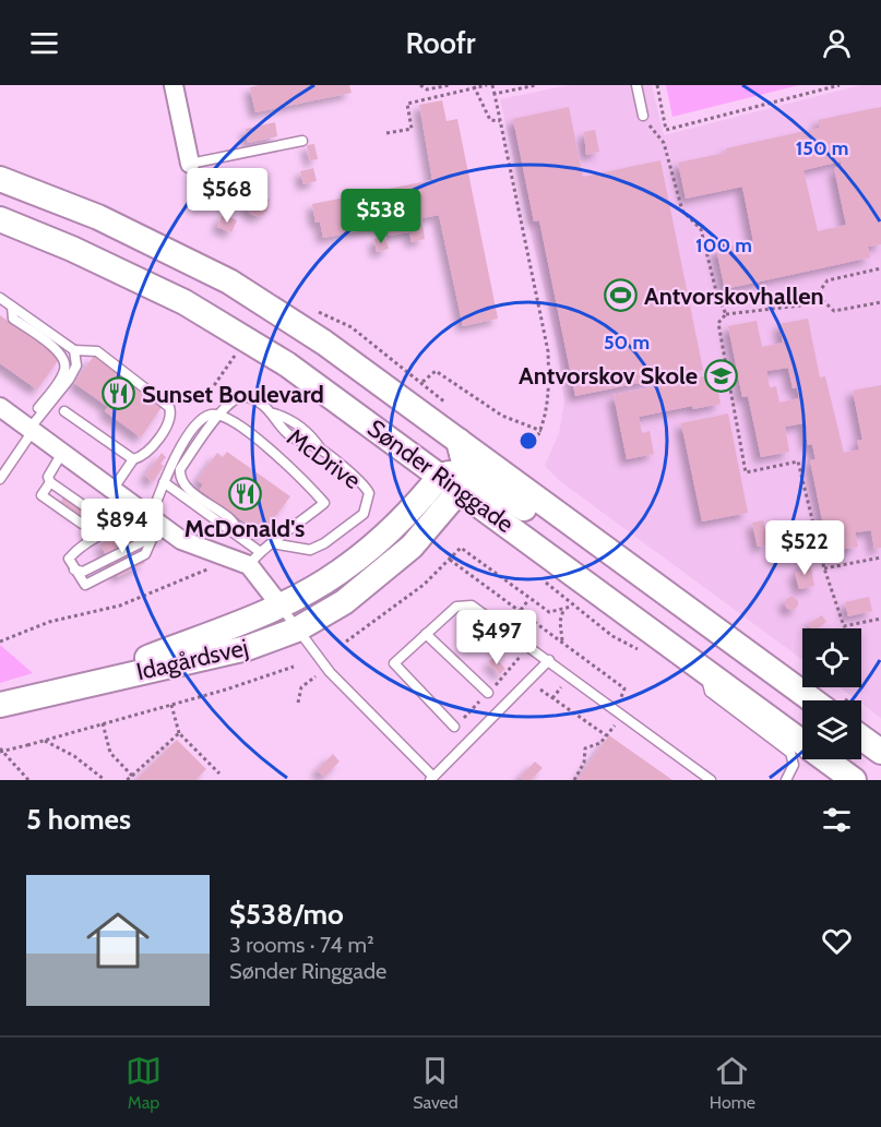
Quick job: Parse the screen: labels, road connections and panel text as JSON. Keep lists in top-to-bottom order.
{
  "streets": {
    "main road": ["Sønder Ringgade", "Idagårdsvej"],
    "lane": ["McDrive"]
  },
  "crossings": [
    ["Sønder Ringgade", "Idagårdsvej"]
  ],
  "places": {
    "sports": ["Antvorskovhallen"],
    "school or university": ["Antvorskov Skole"],
    "restaurant": ["Sunset Boulevard", "McDonald's"]
  },
  "page": {
    "header": "Roofr",
    "price": [
      "$568",
      "$538",
      "$894",
      "$522",
      "$497"
    ],
    "heading": "5 homes",
    "list": [
      {
        "name": "$538/mo",
        "note": "3 rooms · 74 m² · Sønder Ringgade"
      }
    ],
    "tabs": ["Map", "Saved", "Home"]
  },
  "rings": ["150 m", "100 m", "50 m"]
}
